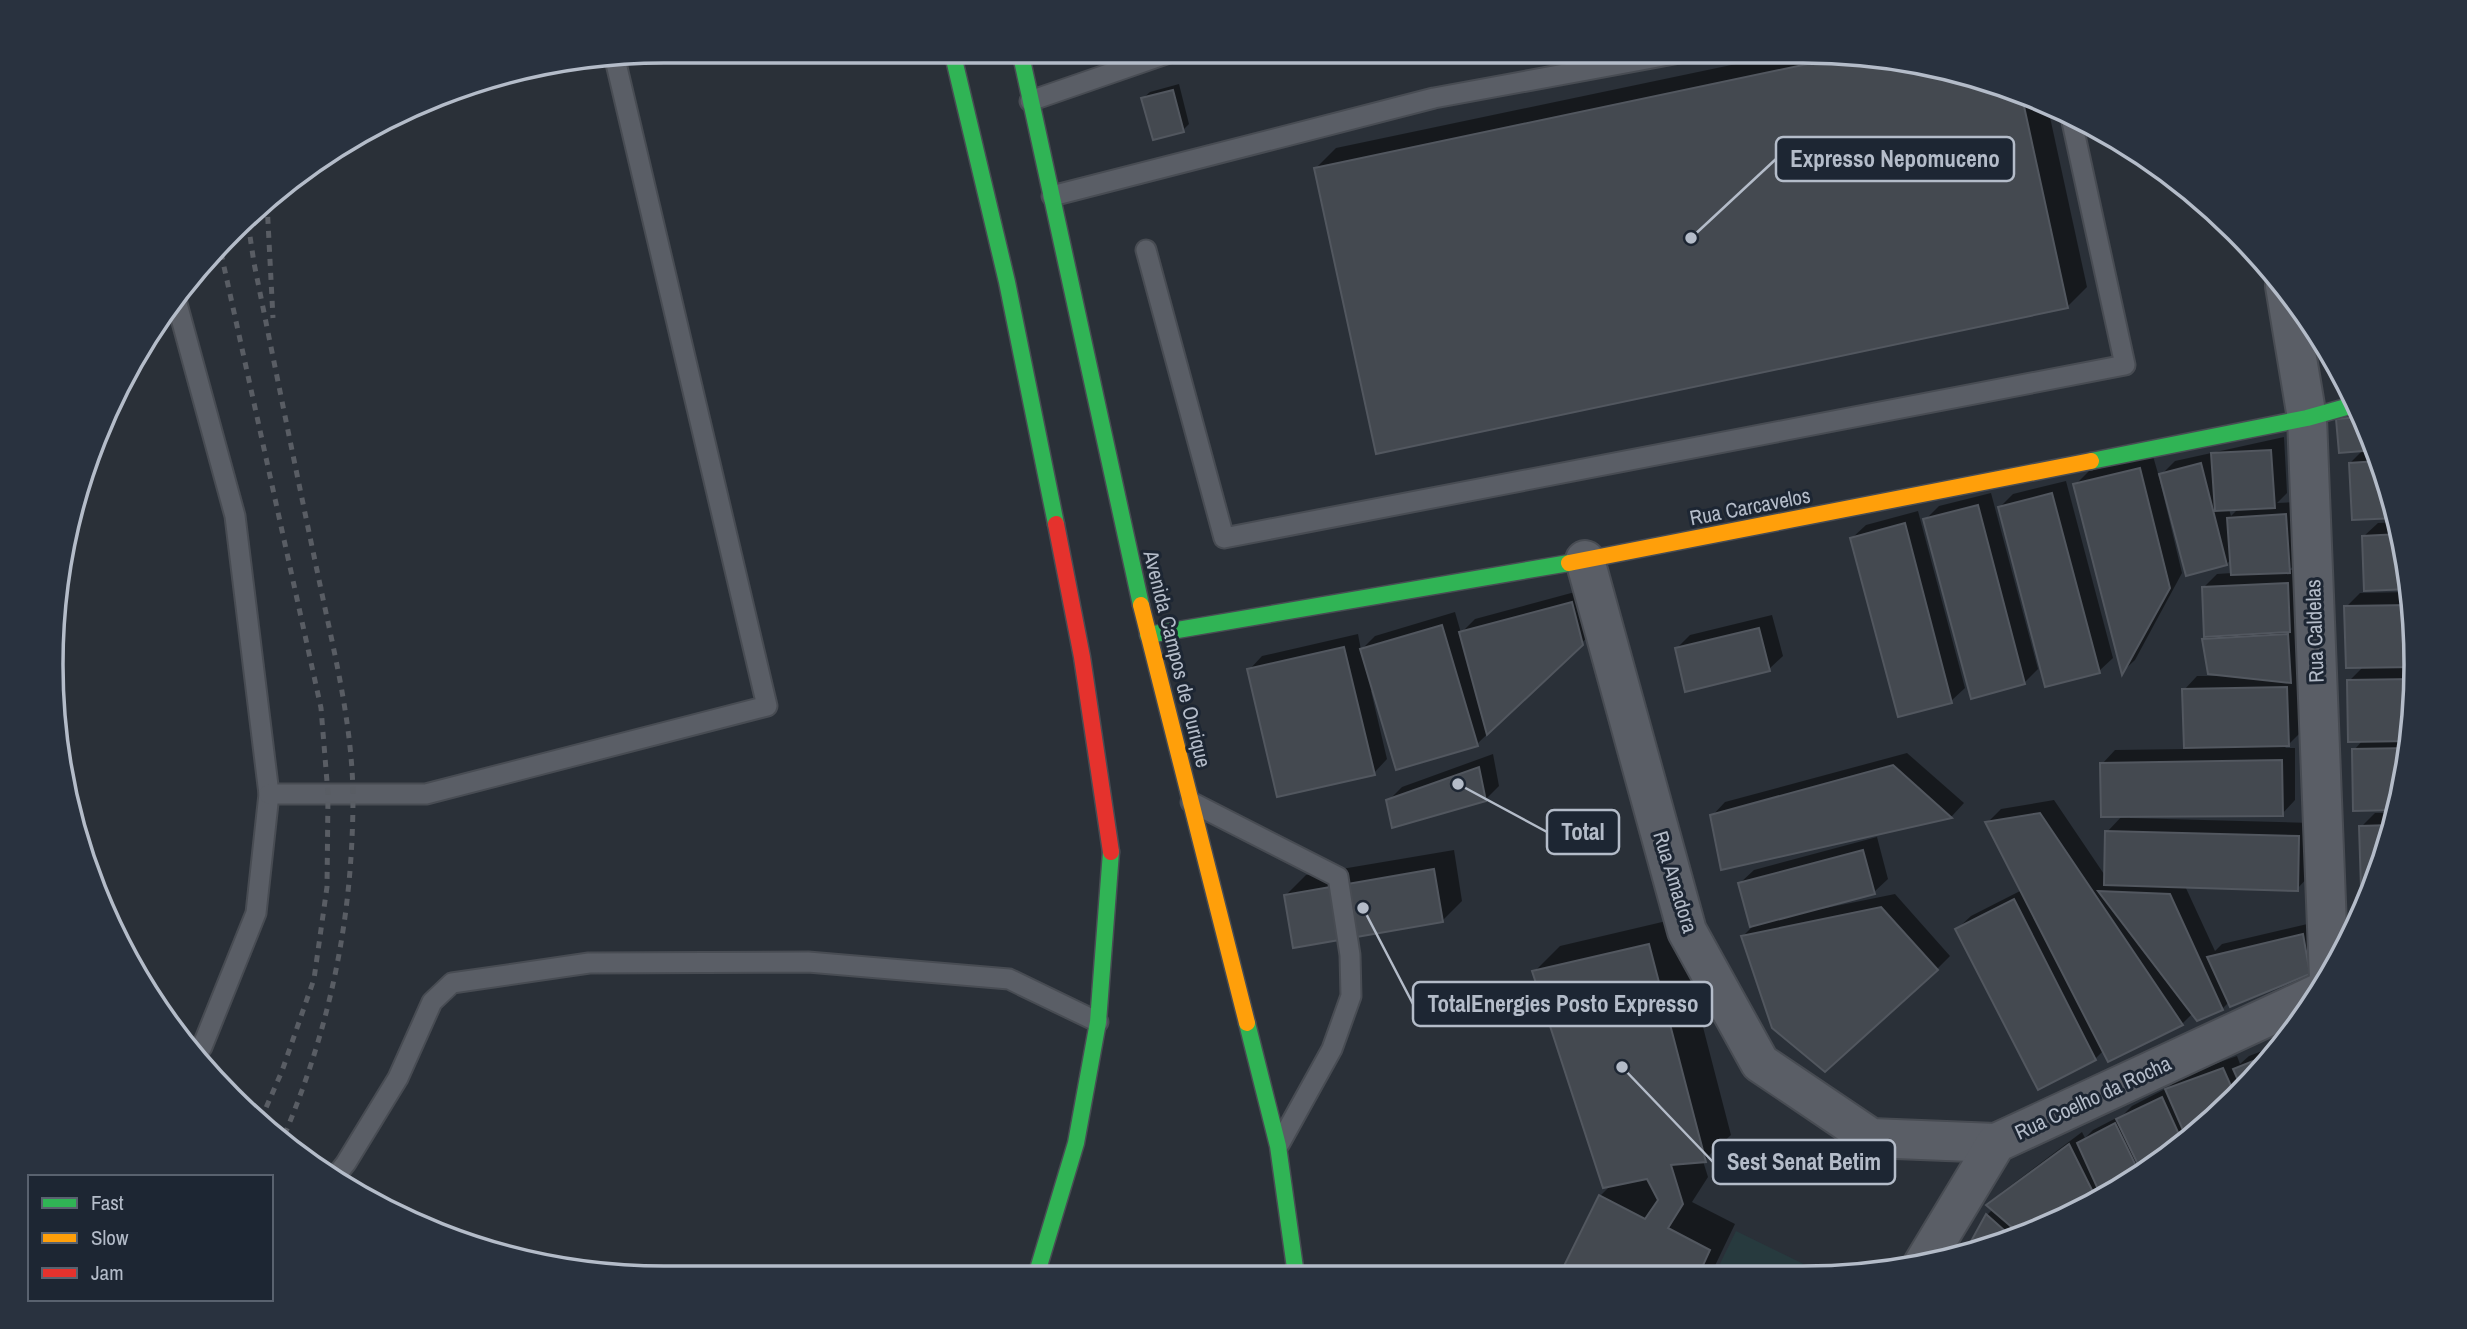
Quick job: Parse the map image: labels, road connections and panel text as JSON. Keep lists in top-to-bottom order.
{
  "streets": {
    "main road": ["Rua Carcavelos", "Avenida Campos de Ourique"],
    "street": ["Rua Caldelas", "Rua Amadora", "Rua Coelho da Rocha"]
  },
  "crossings": [
    ["Rua Carcavelos", "Rua Caldelas"],
    ["Rua Carcavelos", "Avenida Campos de Ourique"],
    ["Rua Carcavelos", "Rua Amadora"],
    ["Rua Amadora", "Rua Coelho da Rocha"]
  ],
  "places": [
    "Expresso Nepomuceno",
    "Total",
    "TotalEnergies Posto Expresso",
    "Sest Senat Betim"
  ],
  "legend": ["Fast", "Slow", "Jam"]
}
